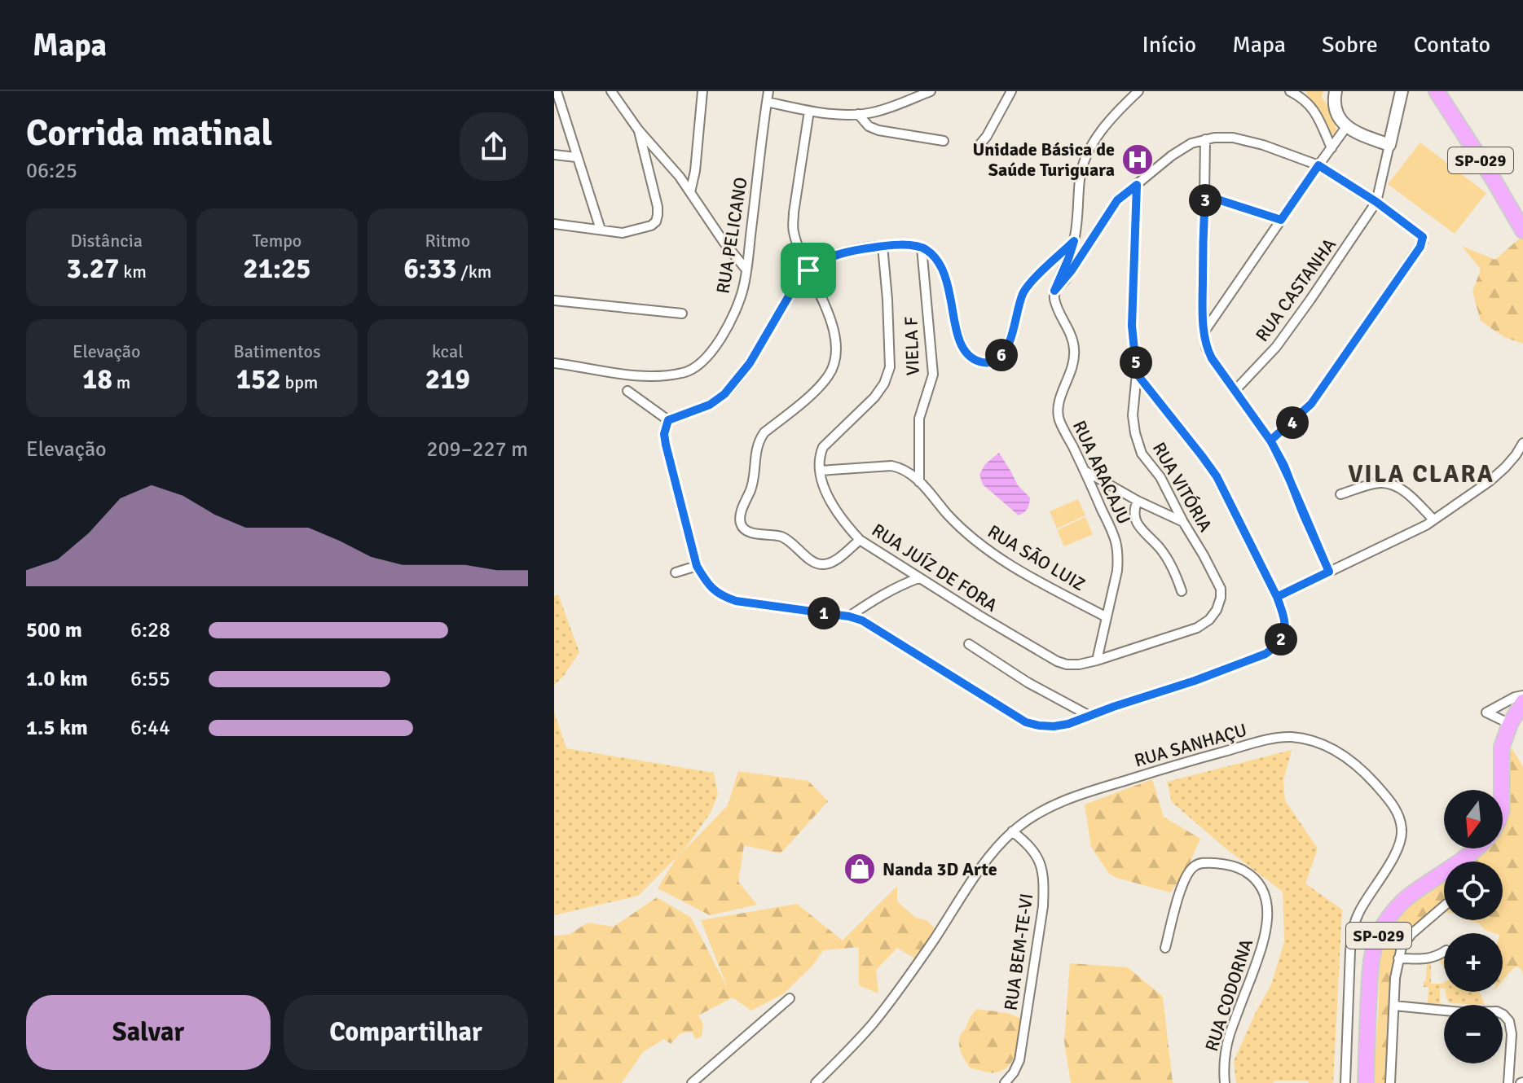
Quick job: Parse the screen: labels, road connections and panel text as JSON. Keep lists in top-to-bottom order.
{
  "streets": {
    "highway": ["SP-029"],
    "street": [
      "RUA PELICANO",
      "RUA CASTANHA",
      "VIELA F",
      "RUA ARACAJU",
      "RUA VITÓRIA",
      "RUA SÃO LUIZ",
      "RUA JUÍZ DE FORA",
      "RUA SANHAÇU",
      "RUA BEM-TE-VI",
      "RUA CODORNA"
    ]
  },
  "crossings": [
    ["VIELA F", "RUA SÃO LUIZ"],
    ["RUA ARACAJU", "RUA VITÓRIA"],
    ["RUA ARACAJU", "RUA SÃO LUIZ"],
    ["RUA VITÓRIA", "RUA JUÍZ DE FORA"],
    ["RUA SÃO LUIZ", "RUA JUÍZ DE FORA"],
    ["RUA SANHAÇU", "RUA BEM-TE-VI"]
  ],
  "districts": ["VILA CLARA"],
  "places": {
    "hospital": ["Unidade Básica de Saúde Turiguara"],
    "shop": ["Nanda 3D Arte"]
  },
  "north": "bottom",
  "page": {
    "header": "Mapa",
    "nav": [
      "Início",
      "Mapa",
      "Sobre",
      "Contato"
    ],
    "heading": ["Corrida matinal", "06:25"],
    "pins": [
      "3",
      "6",
      "5",
      "4",
      "1",
      "2"
    ],
    "stats": [
      ["Distância", "3.27 km"],
      ["Tempo", "21:25"],
      ["Ritmo", "6:33 /km"],
      ["Elevação", "18 m"],
      ["Batimentos", "152 bpm"],
      ["kcal", "219"]
    ],
    "chart": ["Elevação", "209–227 m"],
    "list": [
      {
        "name": "500 m",
        "note": "6:28"
      },
      {
        "name": "1.0 km",
        "note": "6:55"
      },
      {
        "name": "1.5 km",
        "note": "6:44"
      }
    ],
    "map_buttons": ["+", "−"],
    "buttons": ["Salvar", "Compartilhar"]
  }
}
